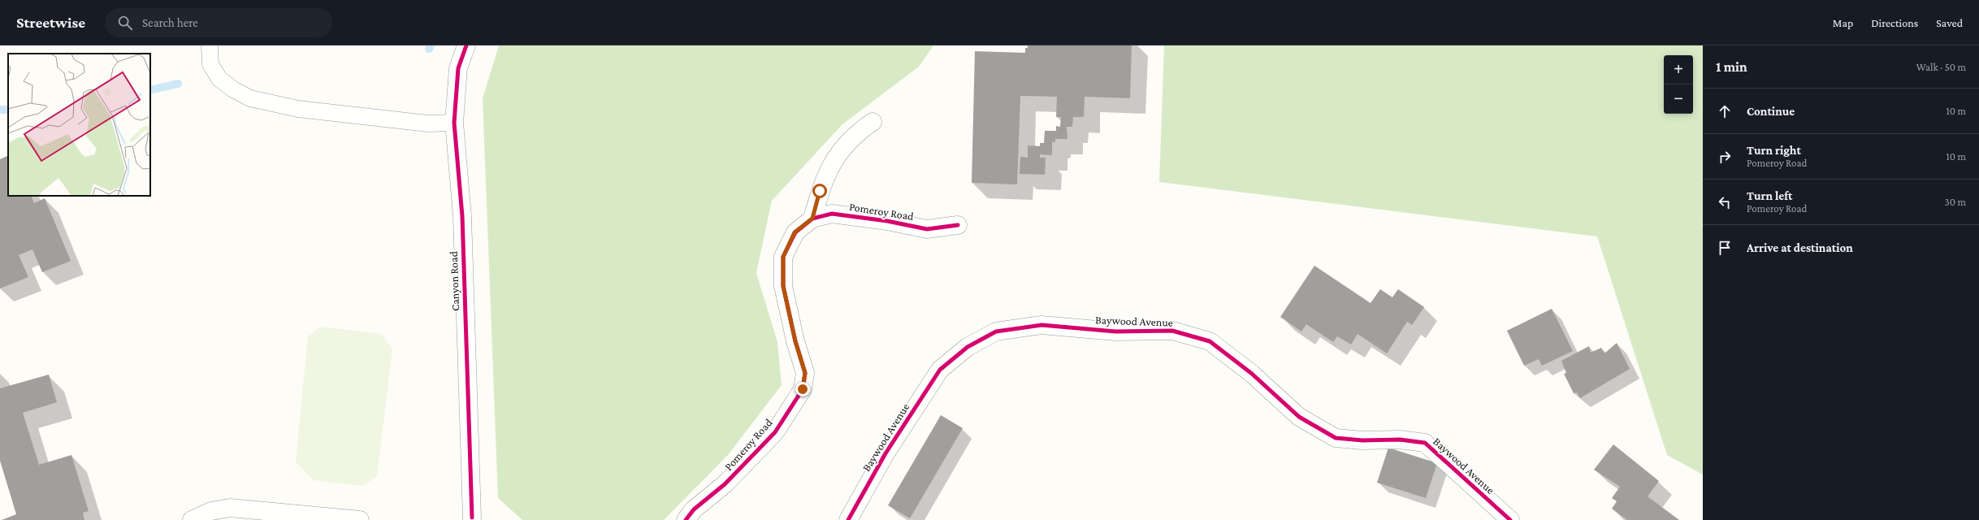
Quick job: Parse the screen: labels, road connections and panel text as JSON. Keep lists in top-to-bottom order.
{
  "streets": {
    "street": ["Pomeroy Road", "Canyon Road", "Baywood Avenue"]
  },
  "page": {
    "header": "Streetwise",
    "search": "Search here",
    "nav": ["Map", "Directions", "Saved"],
    "heading": ["1 min", "Walk · 50 m"],
    "map_buttons": ["+", "−"],
    "list": [
      ["Continue", "10 m"],
      ["Turn right", "Pomeroy Road", "10 m"],
      ["Turn left", "Pomeroy Road", "30 m"],
      "Arrive at destination"
    ]
  }
}
